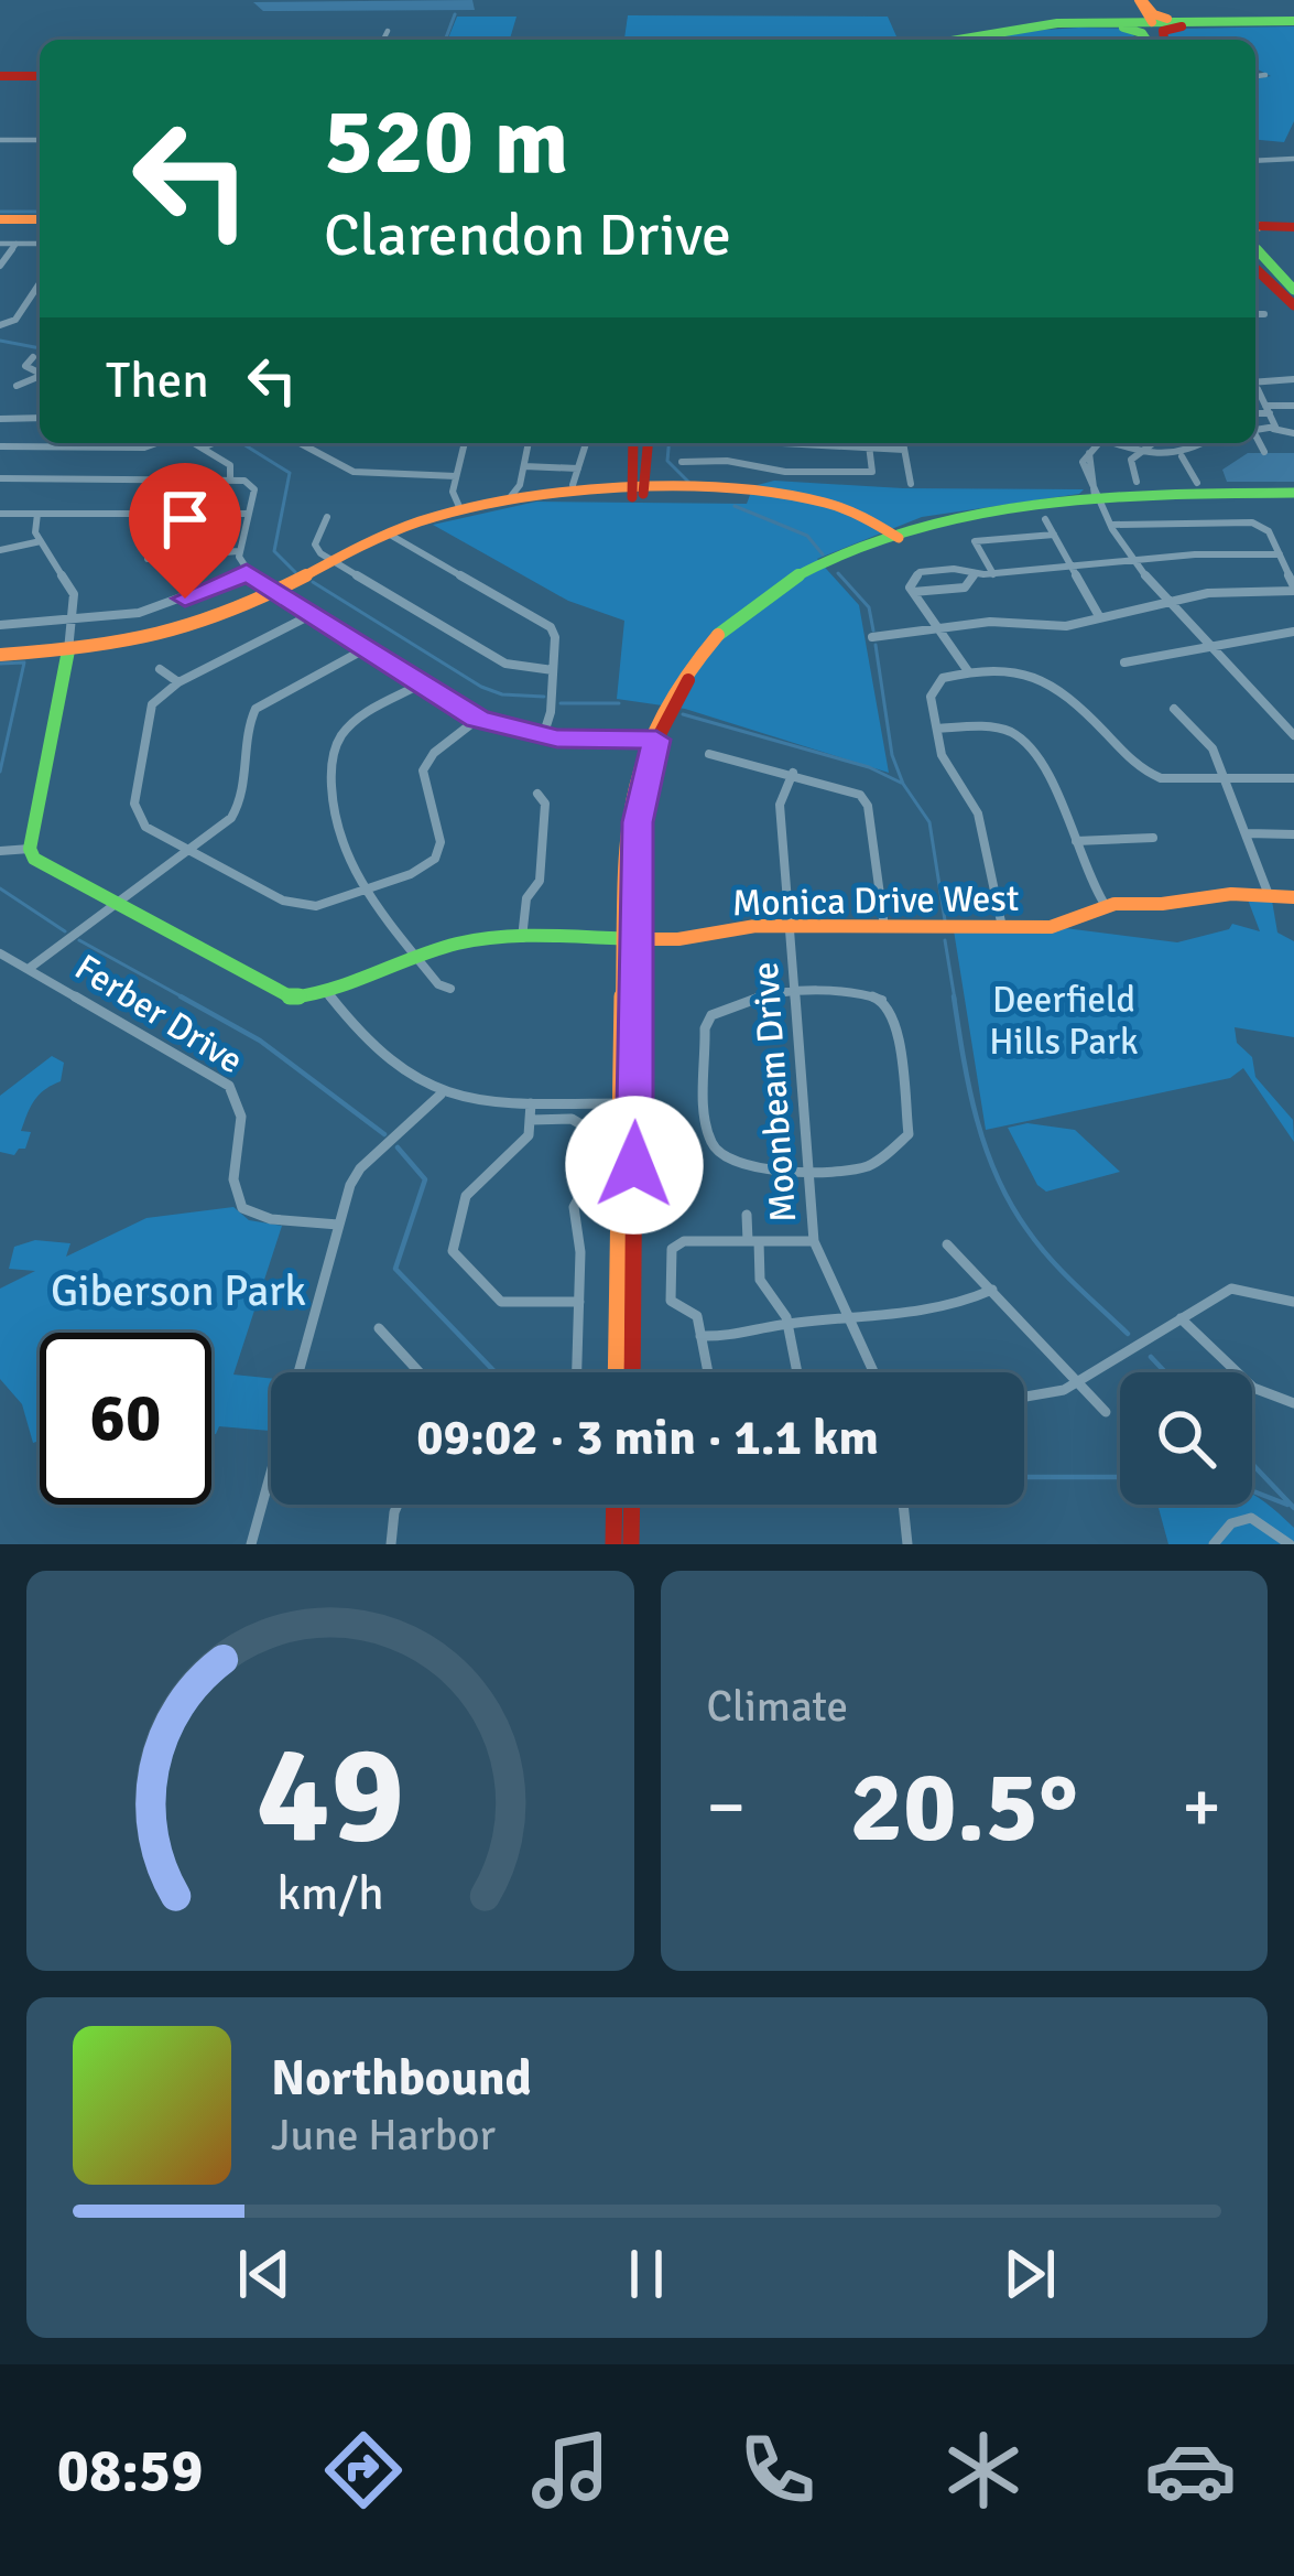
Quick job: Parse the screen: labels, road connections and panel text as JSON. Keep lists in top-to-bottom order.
{
  "streets": {
    "main road": ["Monica Drive West"],
    "street": ["Ferber Drive", "Moonbeam Drive"]
  },
  "crossings": [
    ["Monica Drive West", "Moonbeam Drive"]
  ],
  "parks": ["Deerfield Hills Park", "Giberson Park"],
  "page": {
    "turn": ["520 m", "Clarendon Drive"],
    "then": "Then",
    "limit": "60",
    "trip": "09:02 · 3 min · 1.1 km",
    "tile": "Climate",
    "heat": ["−", "20.5°", "+"],
    "song": ["Northbound", "June Harbor"],
    "tabs": "08:59",
    "gauge": ["49", "km/h"]
  }
}
